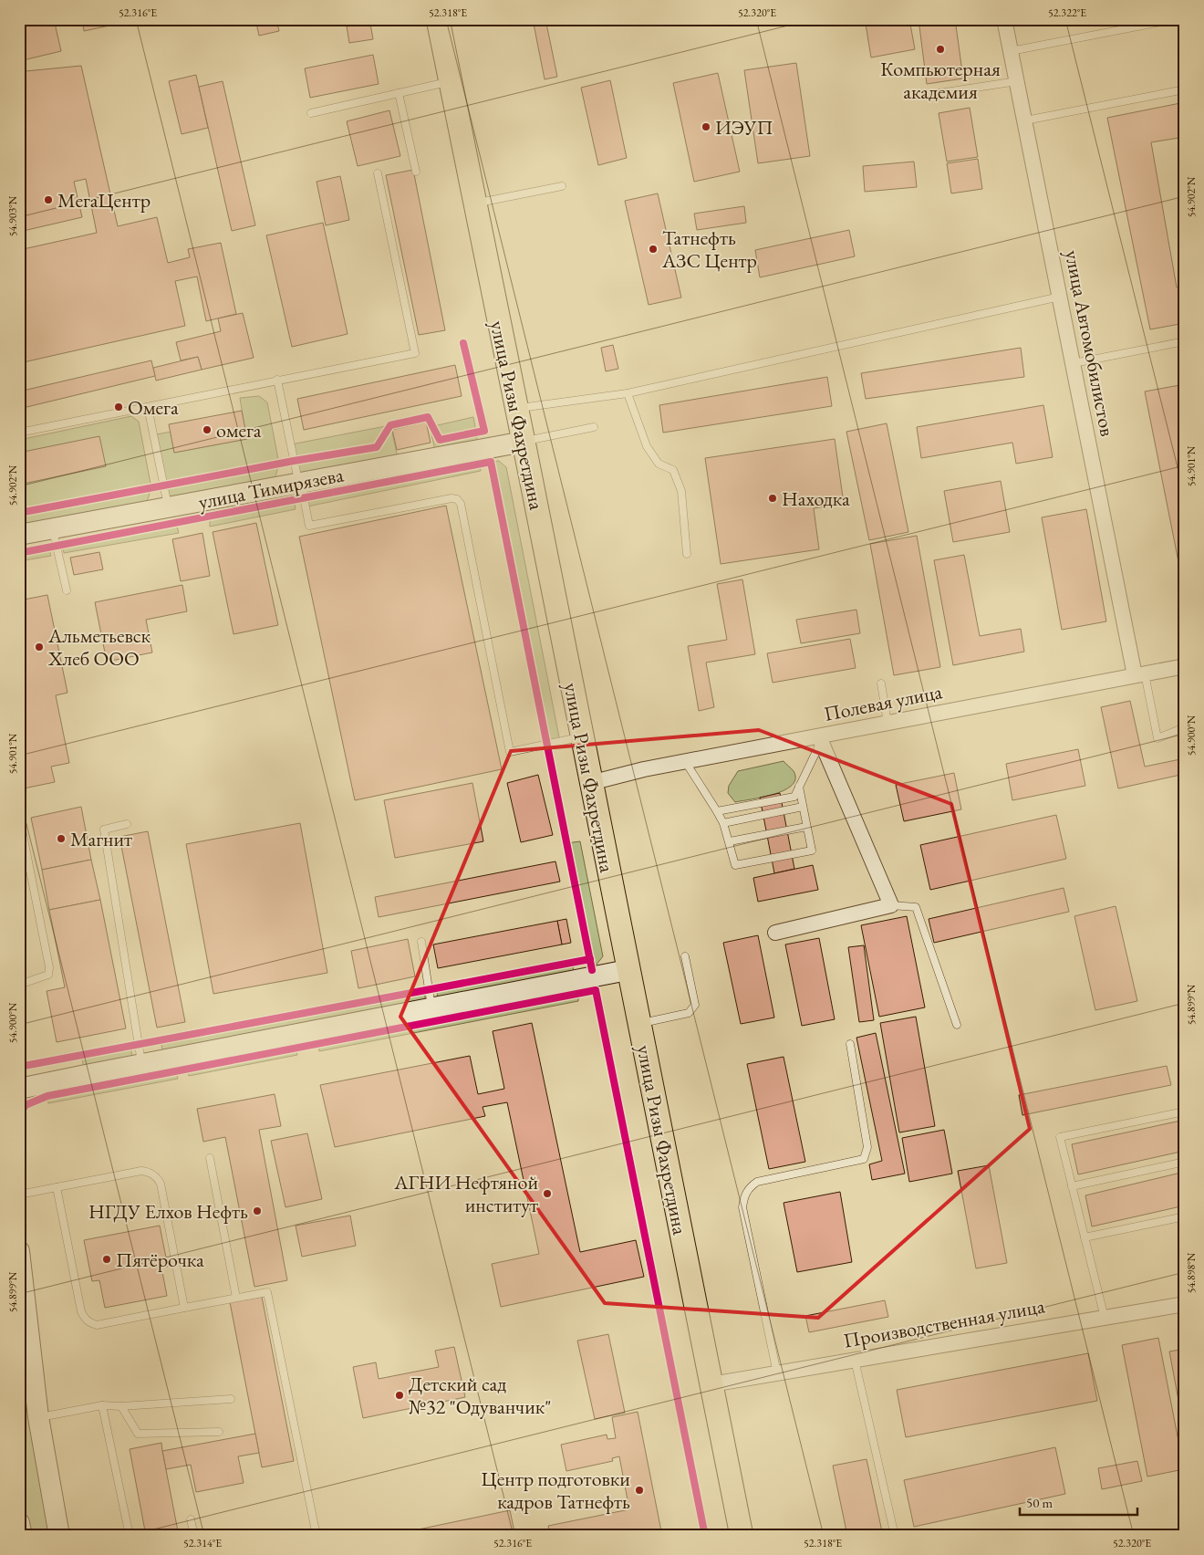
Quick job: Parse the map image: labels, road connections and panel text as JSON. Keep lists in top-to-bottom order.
{
  "streets": {
    "main road": ["улица Ризы Фахретдина"],
    "street": [
      "улица Автомобилистов",
      "улица Тимирязева",
      "Полевая улица",
      "Производственная улица"
    ]
  },
  "crossings": [
    ["улица Автомобилистов", "Полевая улица"],
    ["улица Ризы Фахретдина", "улица Тимирязева"],
    ["улица Ризы Фахретдина", "Полевая улица"],
    ["улица Ризы Фахретдина", "Производственная улица"]
  ],
  "places": [
    "Компьютерная академия",
    "ИЭУП",
    "МегаЦентр",
    "Татнефть АЗС Центр",
    "Омега",
    "омега",
    "Находка",
    "Альметьевск Хлеб ООО",
    "Магнит",
    "АГНИ Нефтяной институт",
    "НГДУ Елхов Нефть",
    "Пятёрочка",
    "Детский сад №32 \"Одуванчик\"",
    "Центр подготовки кадров Татнефть"
  ],
  "scale_bar": "50 m",
  "coordinates": [
    "52.316°E",
    "52.318°E",
    "52.320°E",
    "52.322°E",
    "54.902°N",
    "54.903°N",
    "54.901°N",
    "54.900°N",
    "54.899°N",
    "54.898°N",
    "52.314°E"
  ]
}
